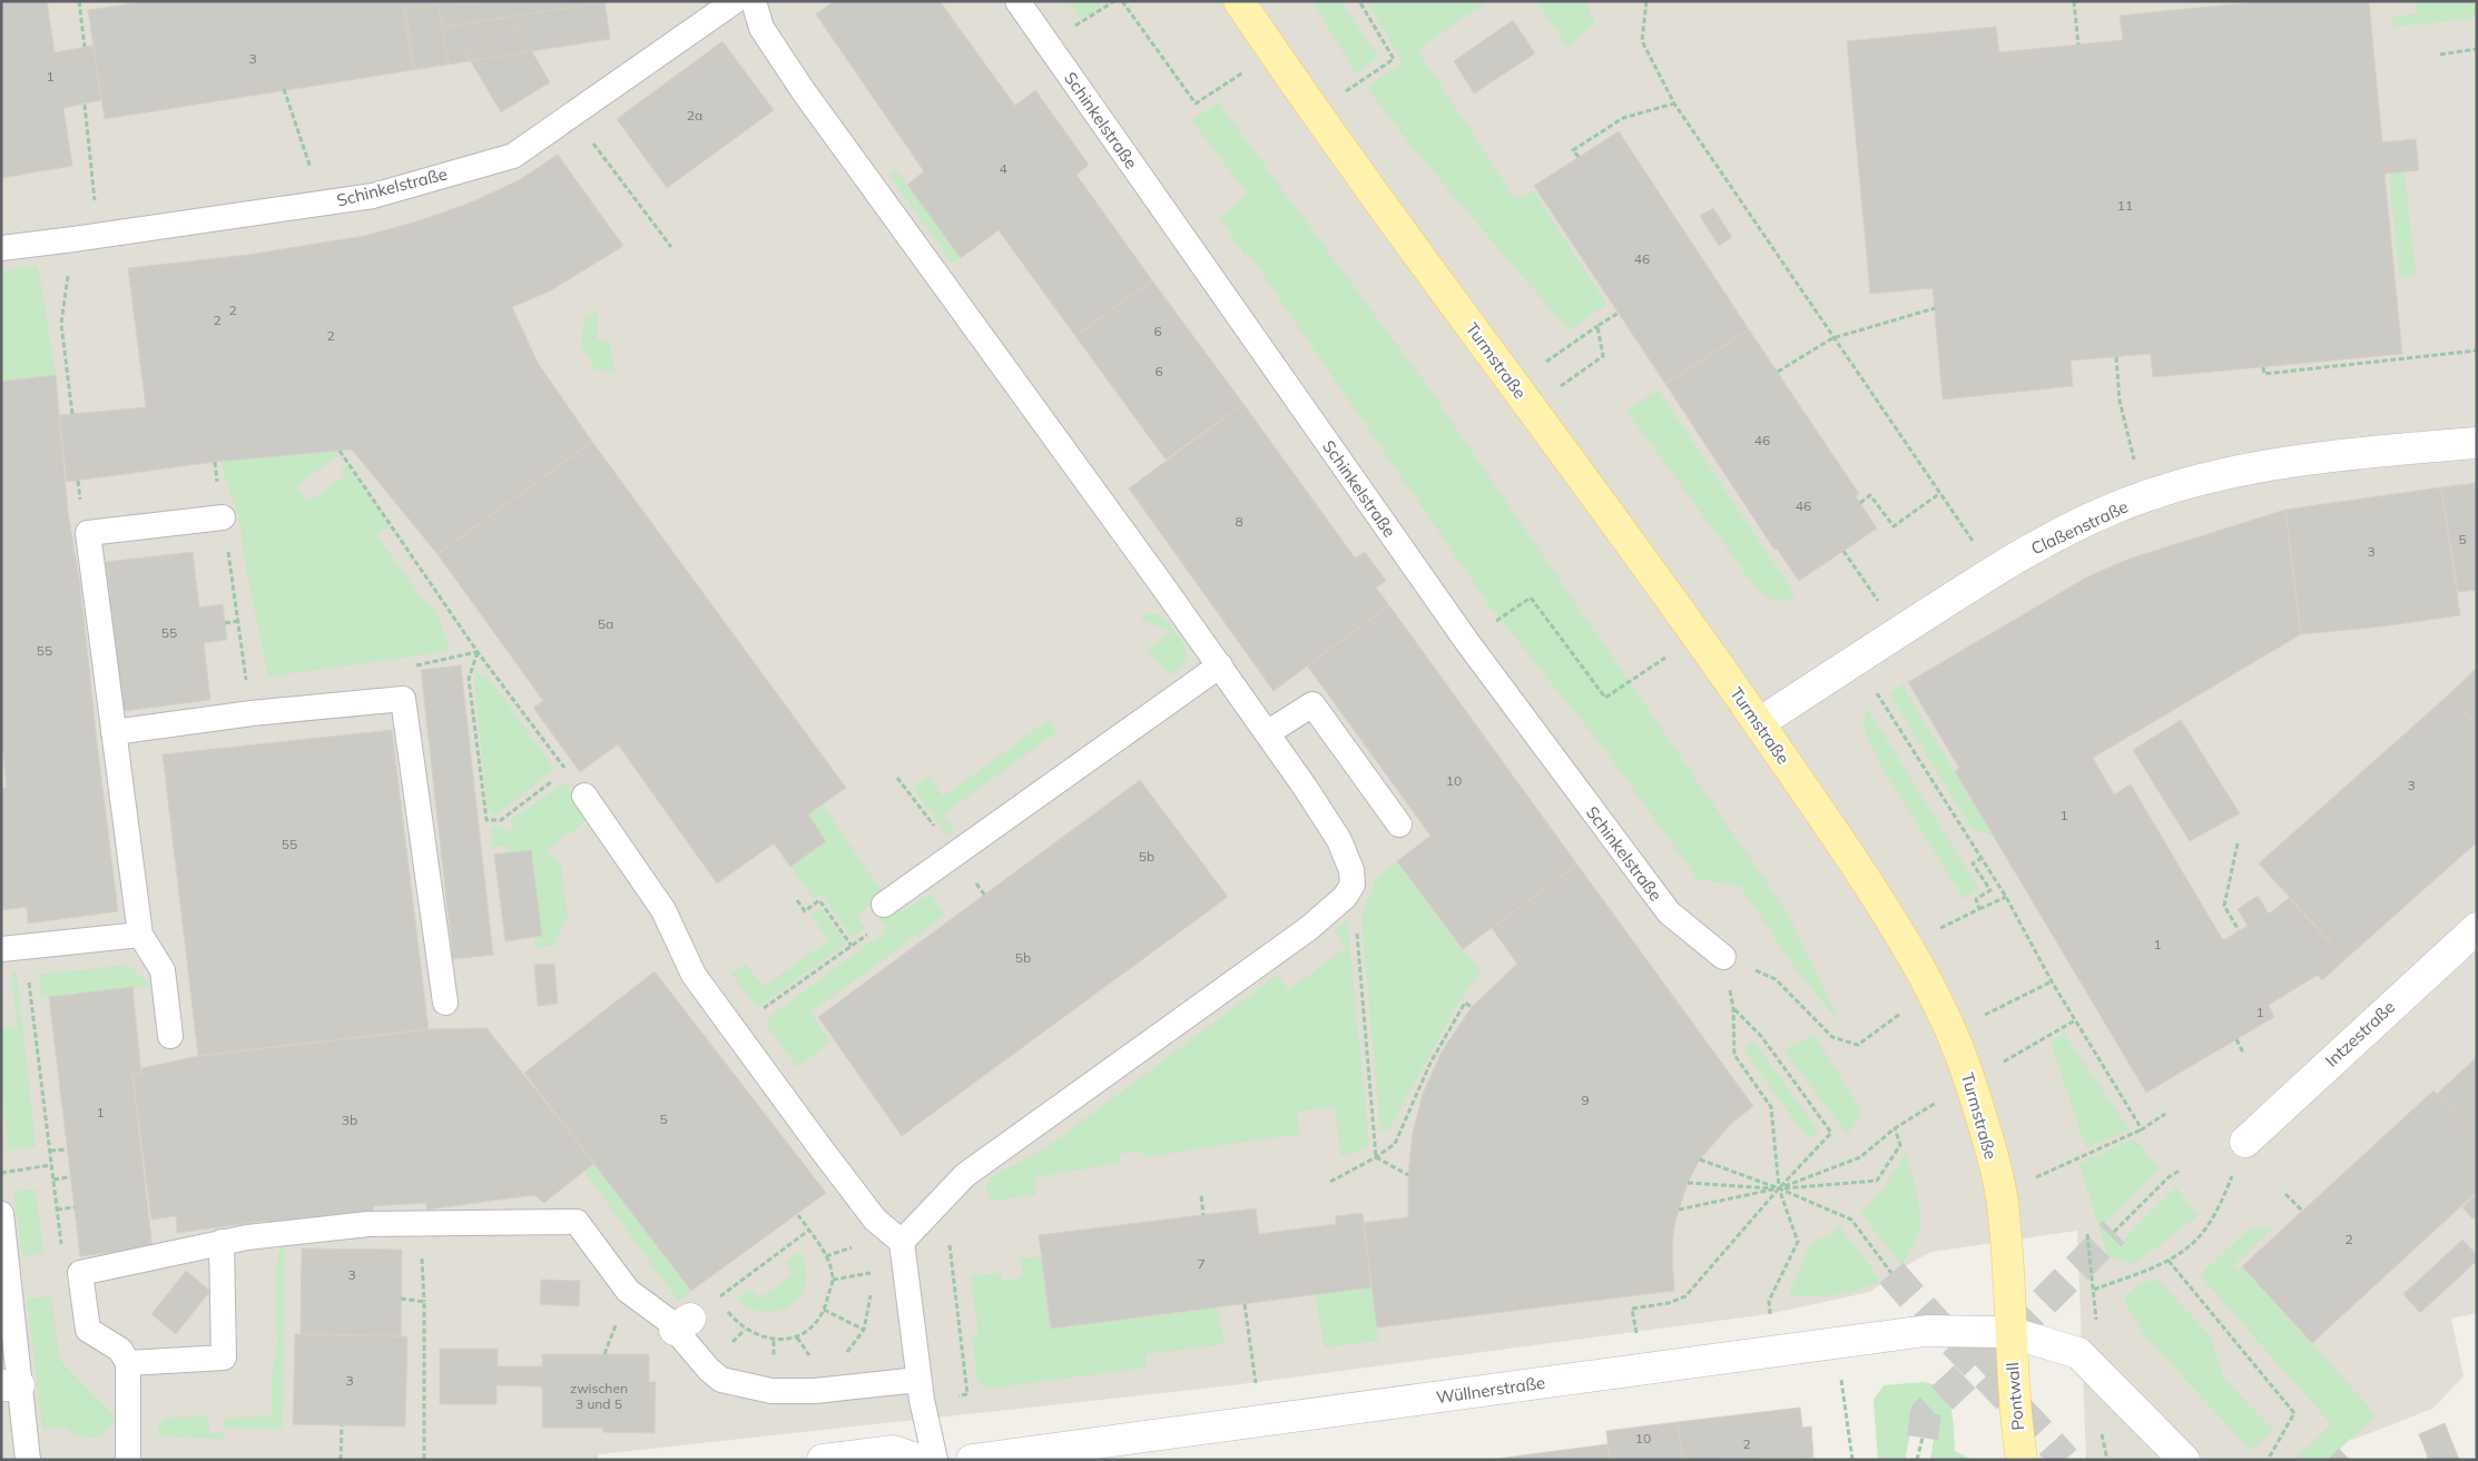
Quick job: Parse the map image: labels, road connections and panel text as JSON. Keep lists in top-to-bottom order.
{
  "streets": {
    "main road": ["Turmstraße", "Pontwall"],
    "street": ["Claßenstraße", "Intzestraße", "Wüllnerstraße"],
    "lane": ["Schinkelstraße"]
  },
  "crossings": [
    ["Turmstraße", "Claßenstraße"],
    ["Turmstraße", "Wüllnerstraße"],
    ["Turmstraße", "Pontwall"],
    ["Wüllnerstraße", "Pontwall"]
  ],
  "house_numbers": [
    "3",
    "1",
    "2a",
    "4",
    "11",
    "46",
    "2",
    "2",
    "6",
    "2",
    "6",
    "46",
    "46",
    "8",
    "5",
    "3",
    "5a",
    "55",
    "55",
    "10",
    "3",
    "1",
    "55",
    "5b",
    "1",
    "5b",
    "1",
    "9",
    "1",
    "5",
    "3b",
    "2",
    "7",
    "3",
    "3",
    "zwischen 3 und 5",
    "10",
    "2"
  ]
}
